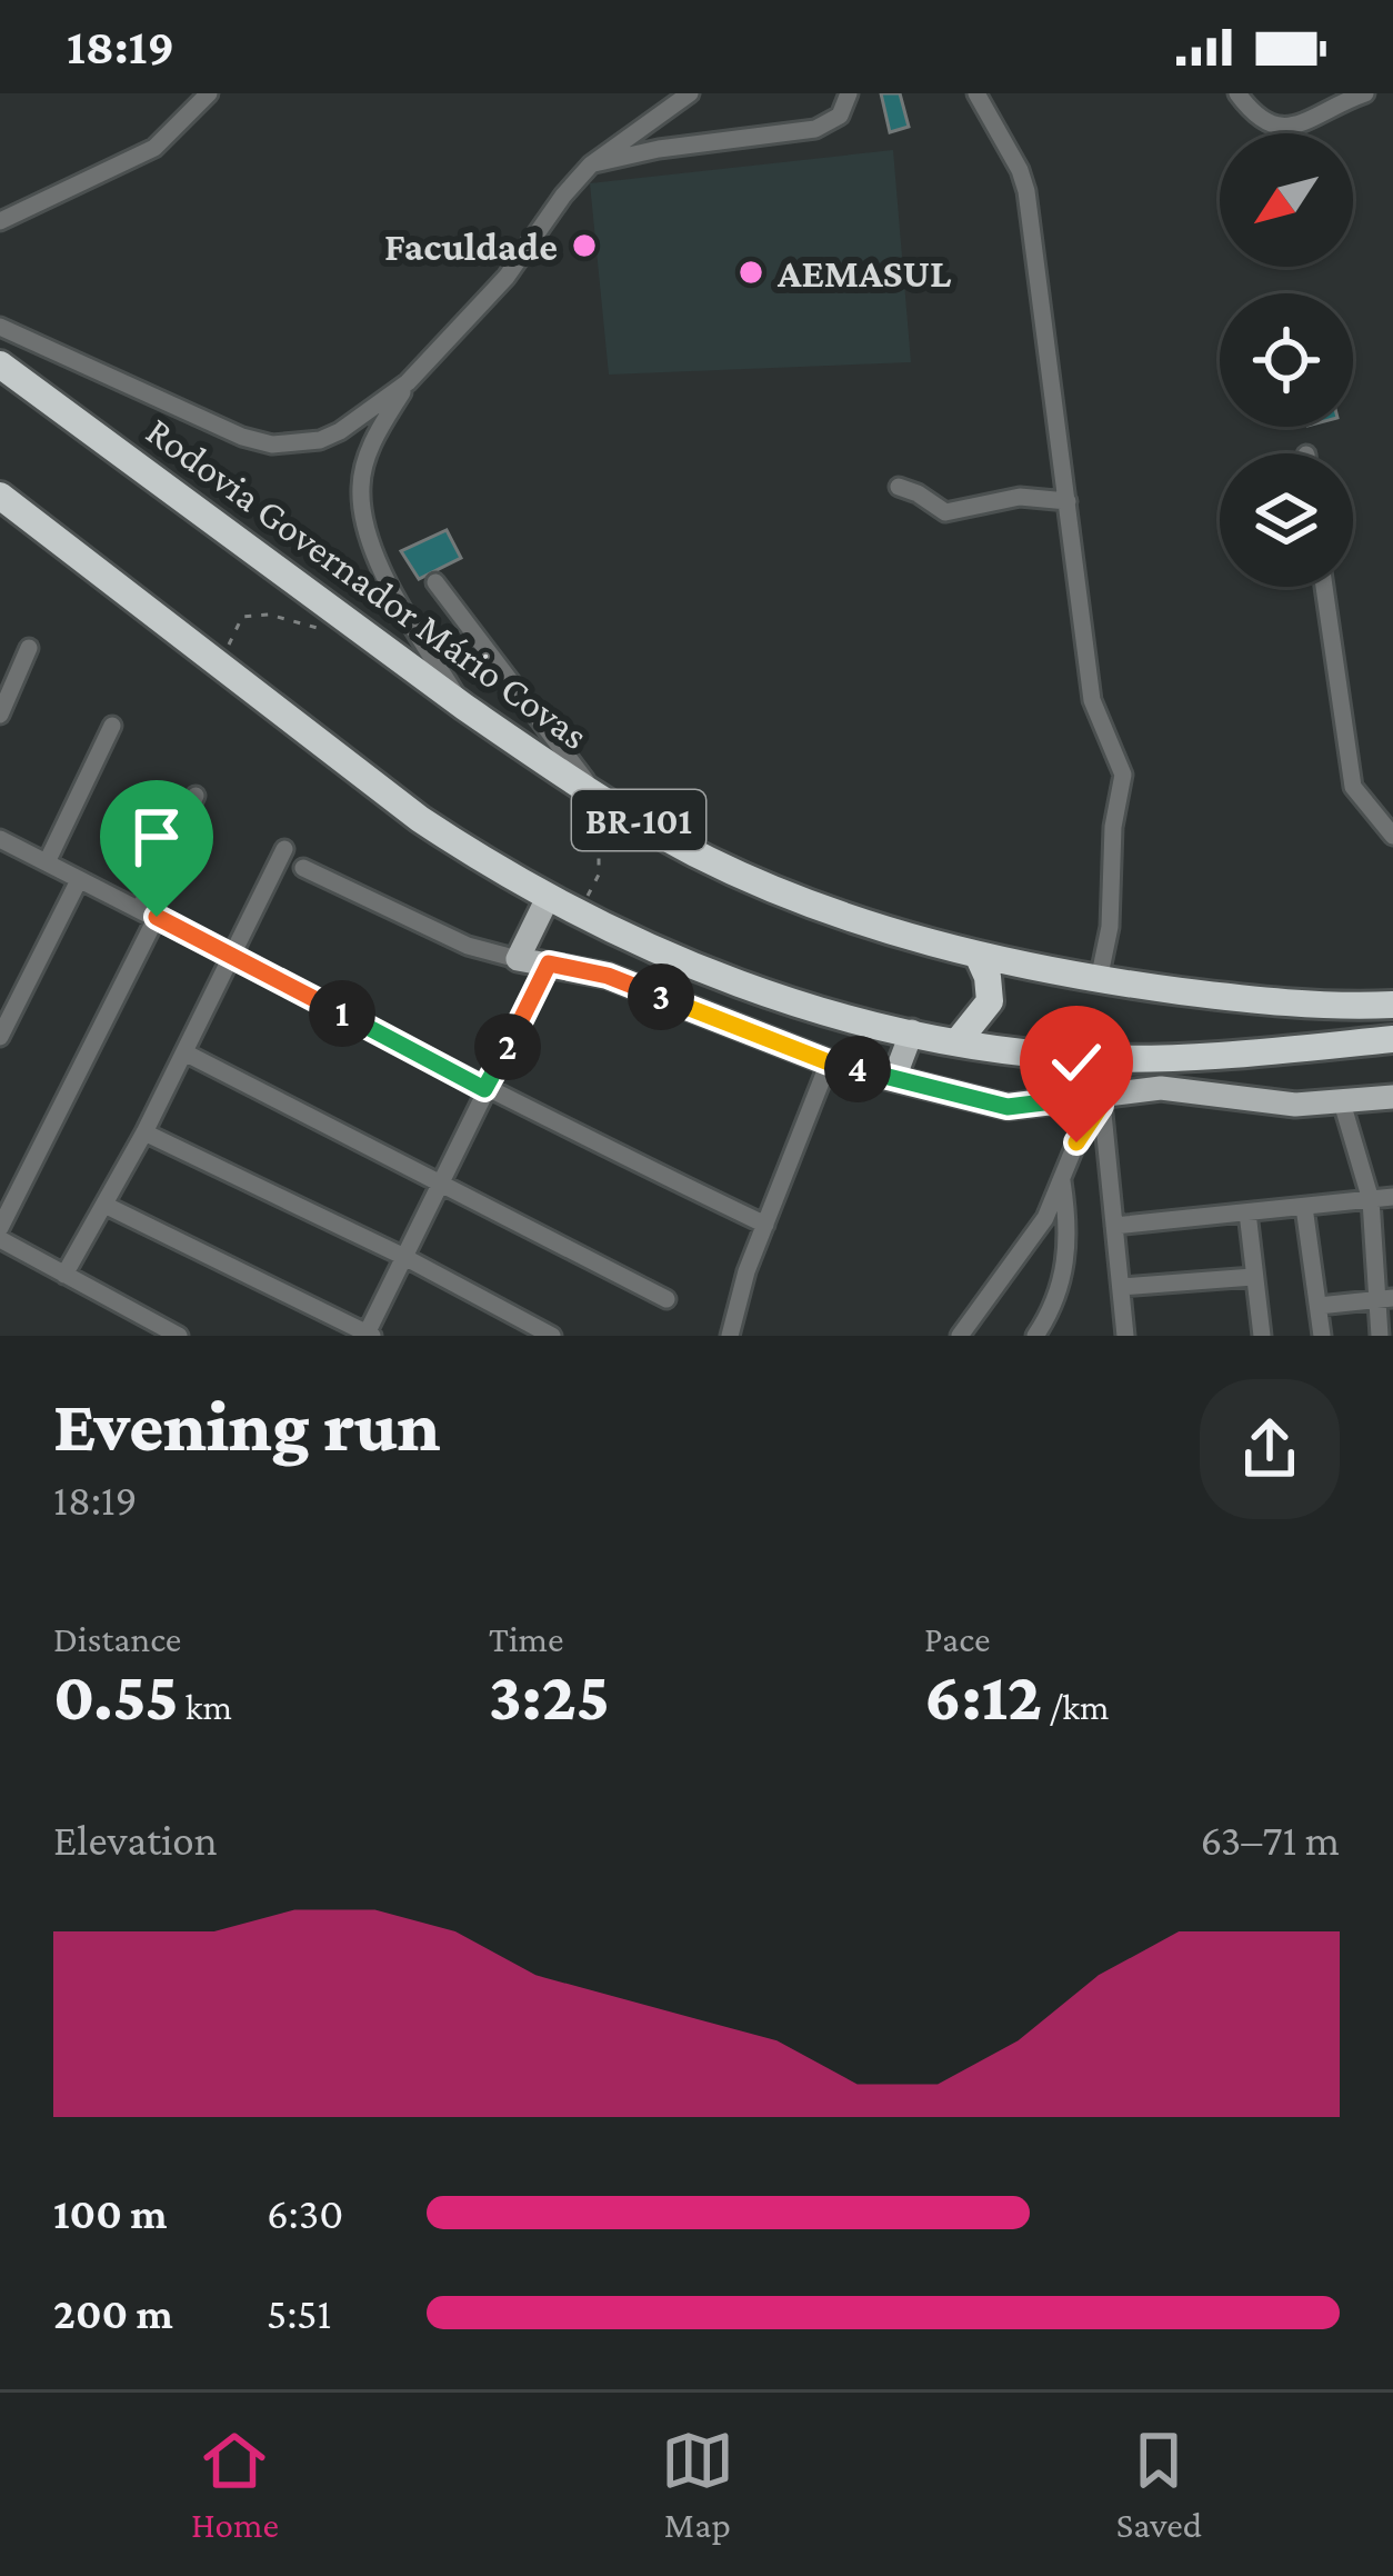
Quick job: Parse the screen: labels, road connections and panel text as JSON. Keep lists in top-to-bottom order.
{
  "streets": {
    "highway": ["Rodovia Governador Mário Covas", "BR-101"]
  },
  "places": ["Faculdade", "AEMASUL"],
  "north": "bottom left",
  "page": {
    "status": "18:19",
    "pins": [
      "3",
      "1",
      "2",
      "4"
    ],
    "heading": ["Evening run", "18:19"],
    "stats": [
      ["Distance", "0.55 km"],
      ["Time", "3:25"],
      ["Pace", "6:12 /km"]
    ],
    "chart": ["Elevation", "63–71 m"],
    "list": [
      {
        "name": "100 m",
        "note": "6:30"
      },
      {
        "name": "200 m",
        "note": "5:51"
      }
    ],
    "tabs": ["Home", "Map", "Saved"]
  }
}
